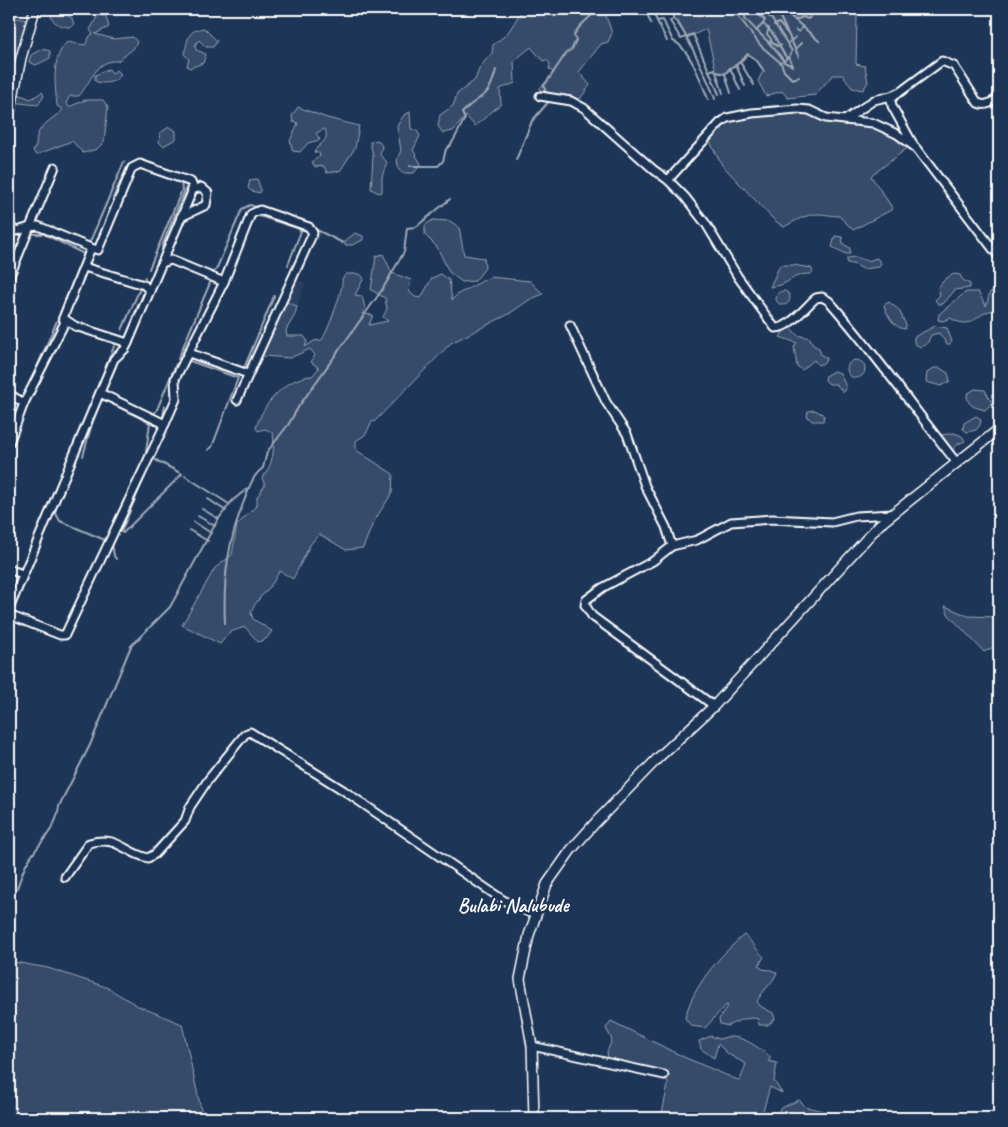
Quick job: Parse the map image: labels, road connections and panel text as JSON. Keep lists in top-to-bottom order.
{
  "districts": ["Bulabi Nalubude"]
}
